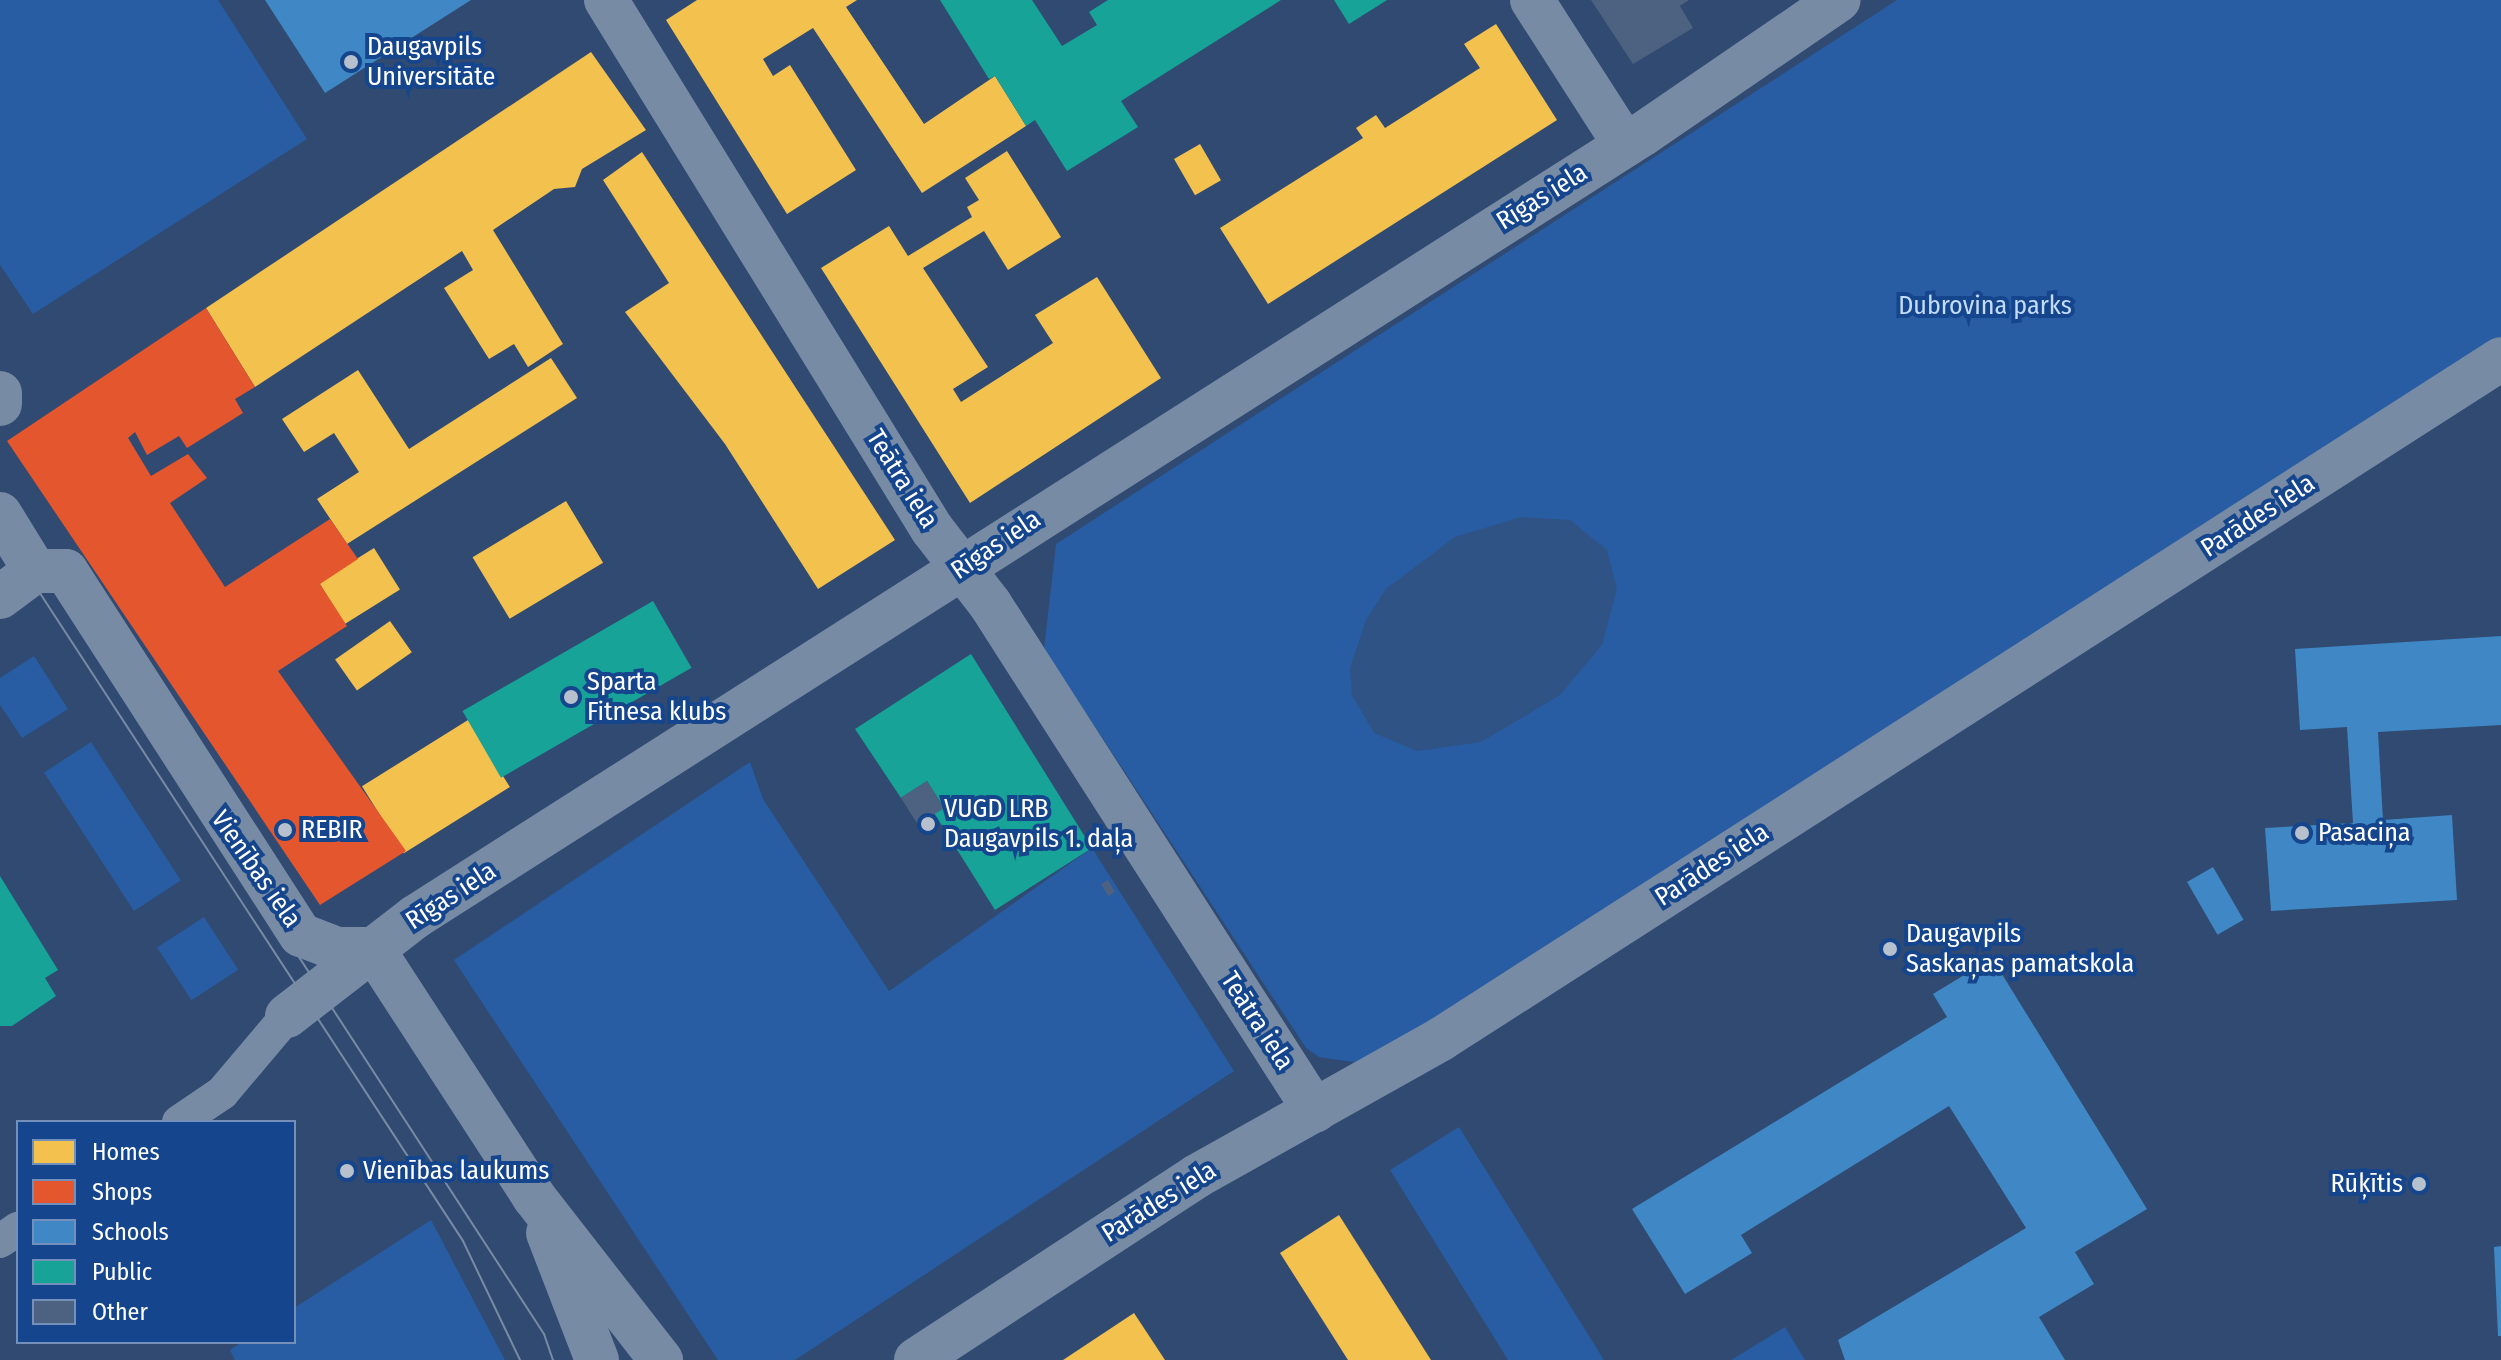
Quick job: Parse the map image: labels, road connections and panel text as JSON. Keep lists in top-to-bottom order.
{
  "streets": {
    "street": [
      "Rīgas iela",
      "Teātra iela",
      "Parādes iela",
      "Vienības iela"
    ]
  },
  "crossings": [
    ["Rīgas iela", "Teātra iela"],
    ["Rīgas iela", "Vienības iela"],
    ["Teātra iela", "Parādes iela"]
  ],
  "parks": ["Dubrovina parks"],
  "places": [
    "Daugavpils Universitāte",
    "Sparta Fitnesa klubs",
    "VUGD LRB Daugavpils 1. daļa",
    "REBIR",
    "Pasaciņa",
    "Daugavpils Saskaņas pamatskola",
    "Vienības laukums",
    "Rūķītis"
  ],
  "legend": [
    "Homes",
    "Shops",
    "Schools",
    "Public",
    "Other"
  ]
}
